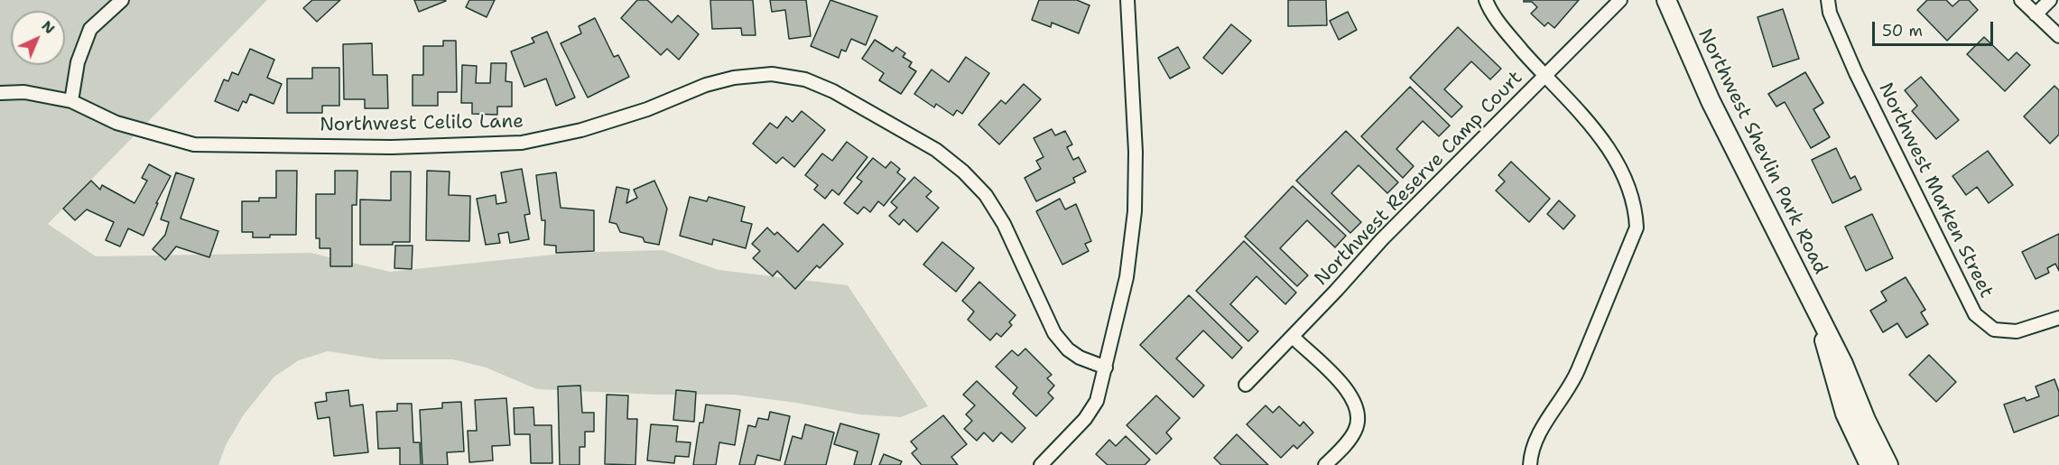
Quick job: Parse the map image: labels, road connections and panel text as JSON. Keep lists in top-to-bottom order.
{
  "streets": {
    "street": [
      "Northwest Celilo Lane",
      "Northwest Shevlin Park Road",
      "Northwest Reserve Camp Court",
      "Northwest Marken Street"
    ]
  },
  "scale_bar": "50 m",
  "north": "top right"
}
